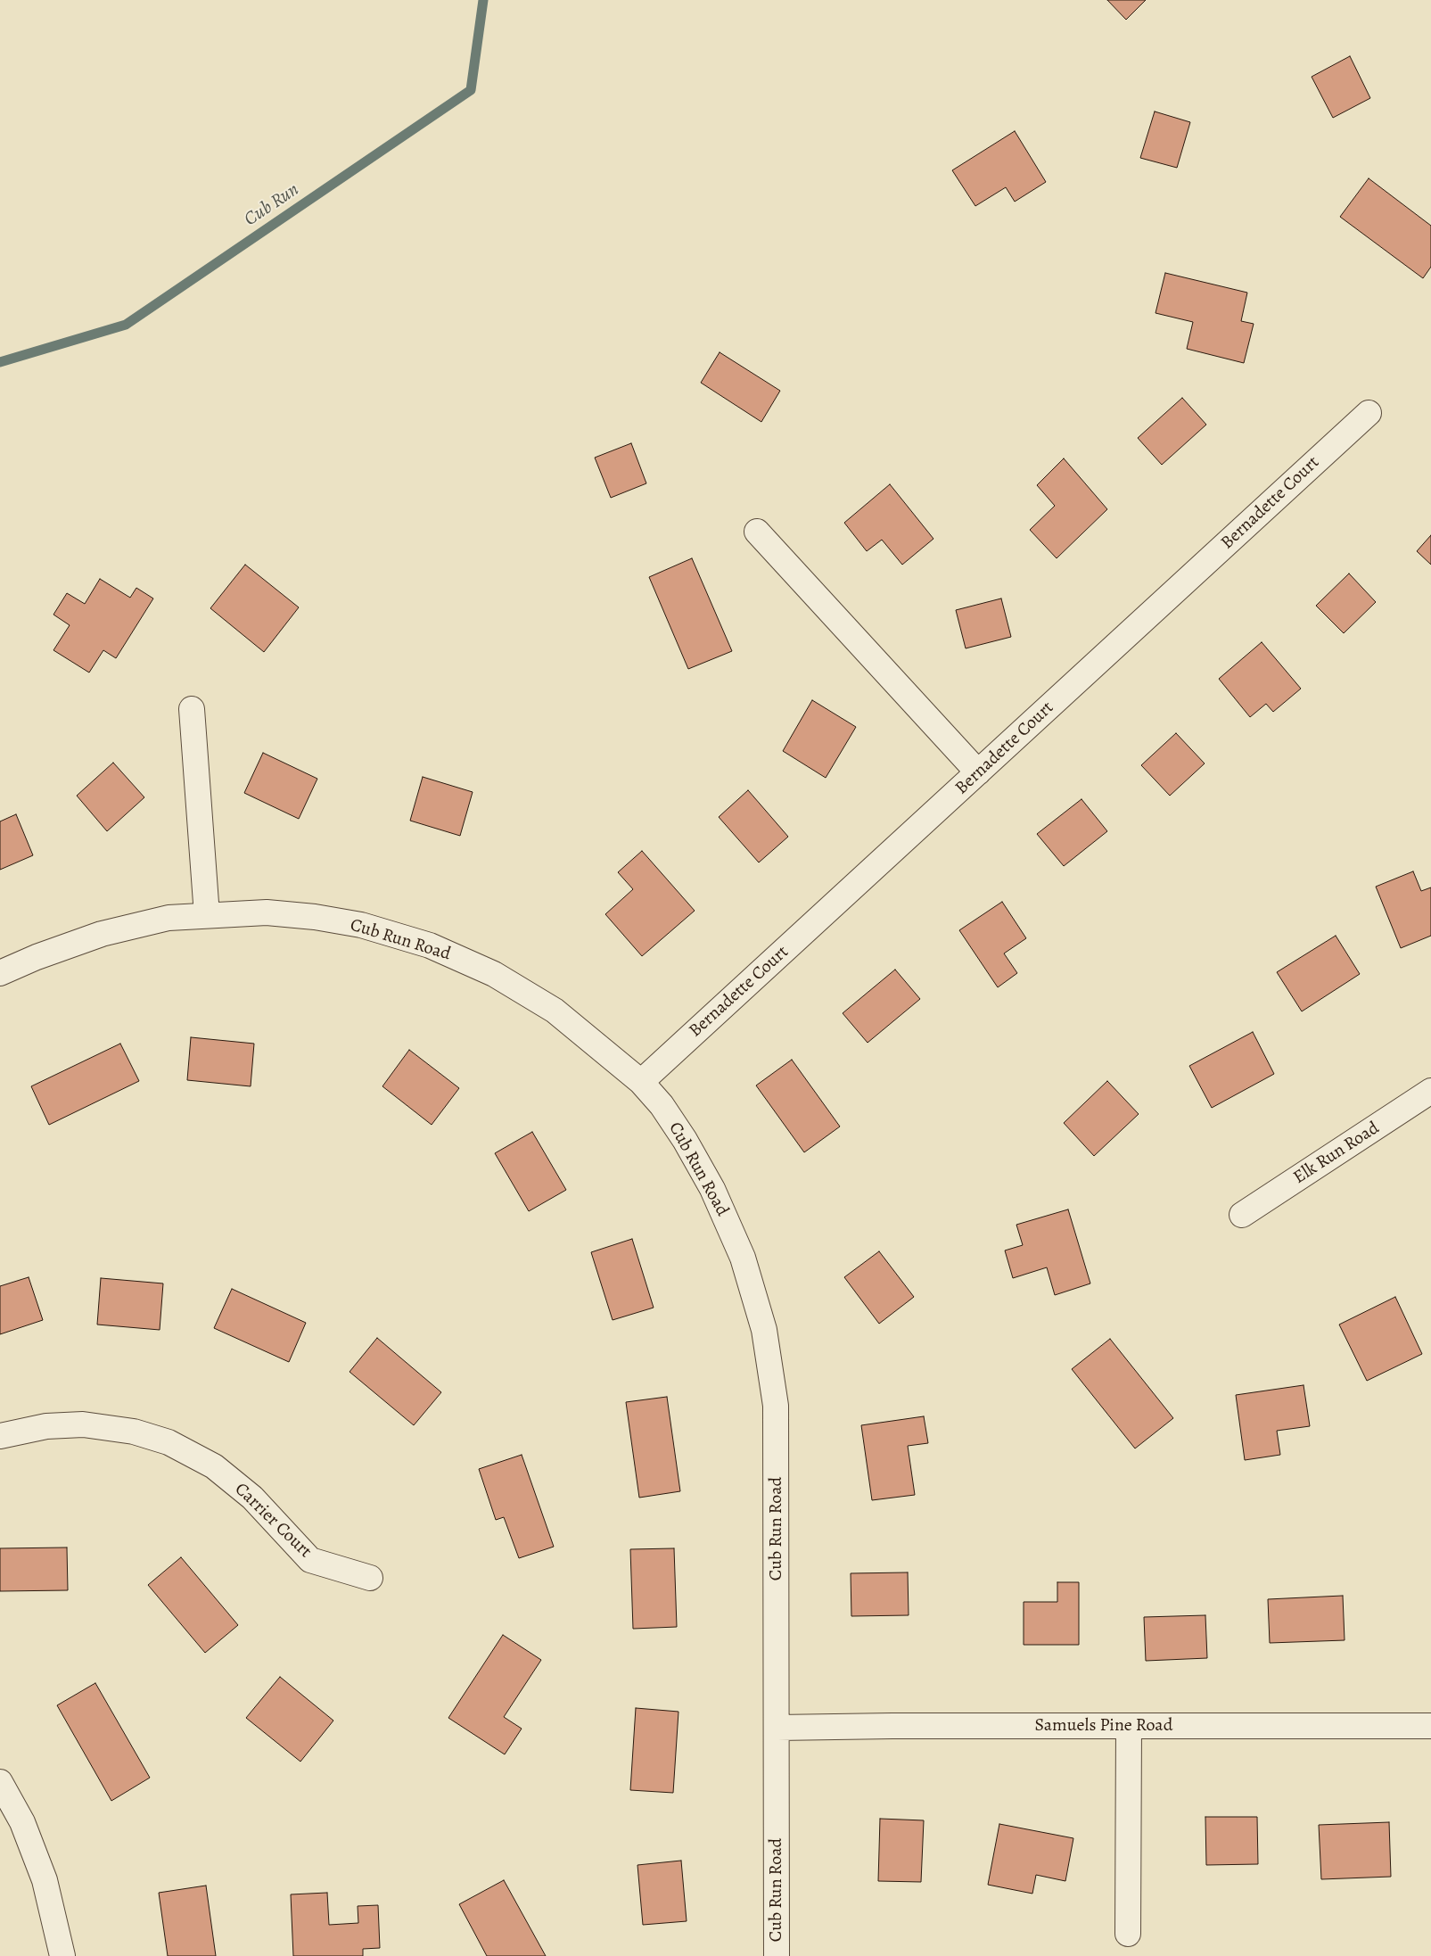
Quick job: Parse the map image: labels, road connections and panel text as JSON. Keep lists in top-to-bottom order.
{
  "streets": {
    "street": [
      "Bernadette Court",
      "Cub Run Road",
      "Elk Run Road",
      "Carrier Court",
      "Samuels Pine Road"
    ]
  },
  "crossings": [
    ["Bernadette Court", "Cub Run Road"],
    ["Cub Run Road", "Samuels Pine Road"]
  ],
  "water": ["Cub Run"]
}
